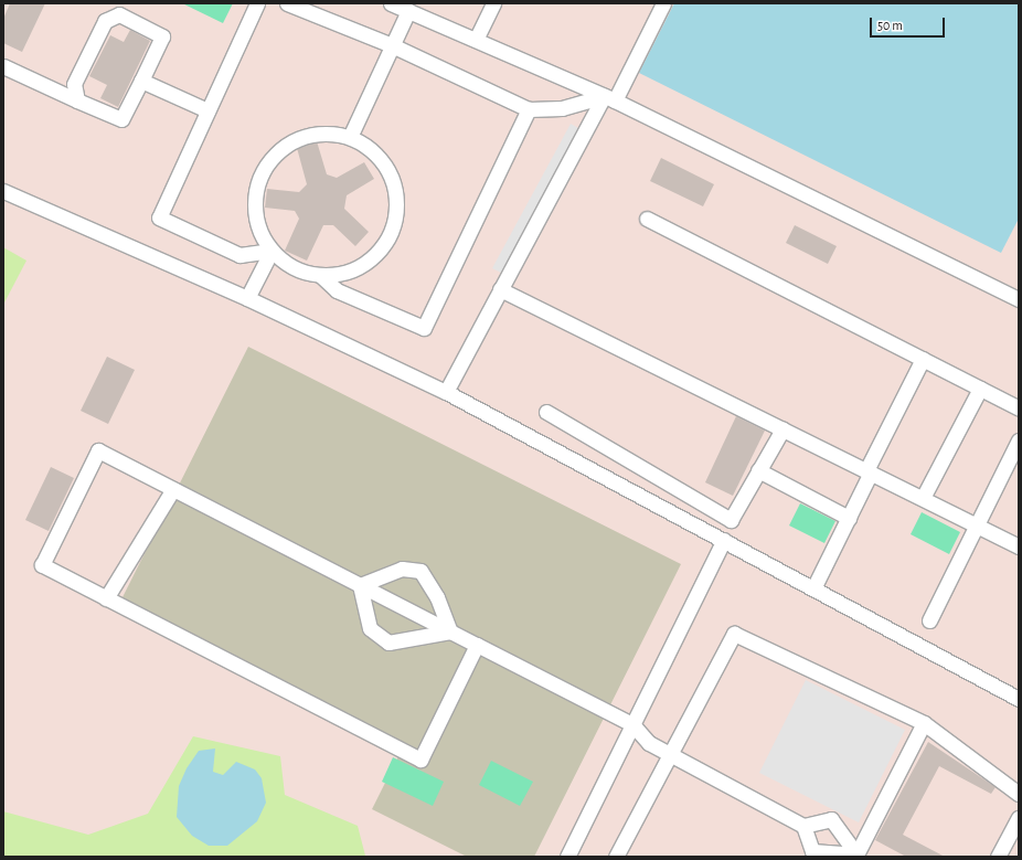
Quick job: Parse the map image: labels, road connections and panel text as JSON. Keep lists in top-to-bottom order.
{
  "scale_bar": "50 m"
}
